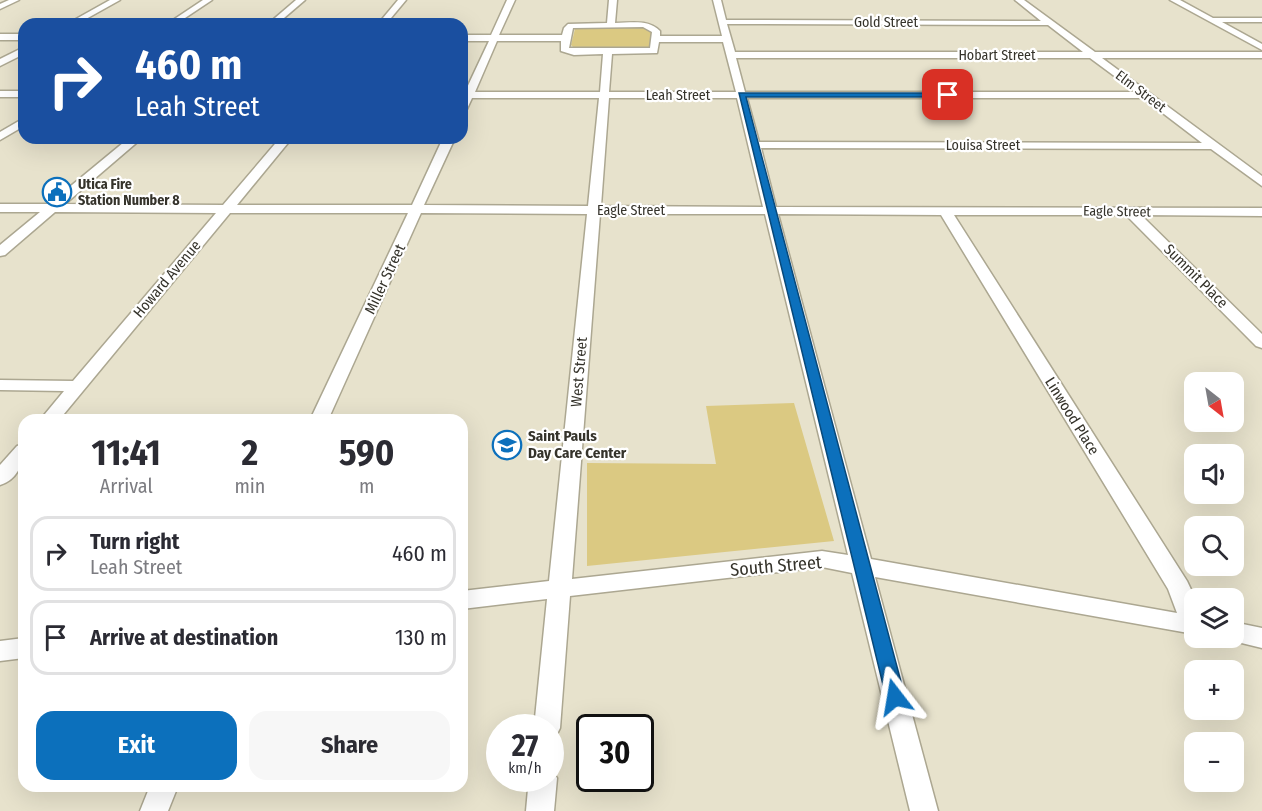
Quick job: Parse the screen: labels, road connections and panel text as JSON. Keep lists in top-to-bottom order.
{
  "streets": {
    "street": [
      "Gold Street",
      "Hobart Street",
      "Elm Street",
      "Leah Street",
      "Louisa Street",
      "Eagle Street",
      "Summit Place",
      "Howard Avenue",
      "Miller Street",
      "West Street",
      "Linwood Place",
      "South Street"
    ]
  },
  "crossings": [
    ["Gold Street", "Elm Street"],
    ["Hobart Street", "Elm Street"],
    ["Elm Street", "Leah Street"],
    ["Elm Street", "Louisa Street"],
    ["Leah Street", "West Street"],
    ["Eagle Street", "Summit Place"],
    ["Eagle Street", "Howard Avenue"],
    ["Eagle Street", "Miller Street"],
    ["Eagle Street", "West Street"],
    ["Eagle Street", "Linwood Place"],
    ["West Street", "South Street"]
  ],
  "places": {
    "public building": ["Utica Fire Station Number 8"],
    "school or university": ["Saint Pauls Day Care Center"]
  },
  "north": "bottom right",
  "page": {
    "turn": ["460 m", "Leah Street"],
    "map_buttons": ["+", "−"],
    "eta": [
      "11:41",
      "Arrival",
      "2",
      "min",
      "590",
      "m"
    ],
    "list": [
      {
        "name": "Turn right",
        "note": "Leah Street",
        "value": "460 m"
      },
      {
        "name": "Arrive at destination",
        "value": "130 m"
      }
    ],
    "buttons": ["Exit", "Share"],
    "speed": "27 km/h",
    "limit": "30"
  }
}
